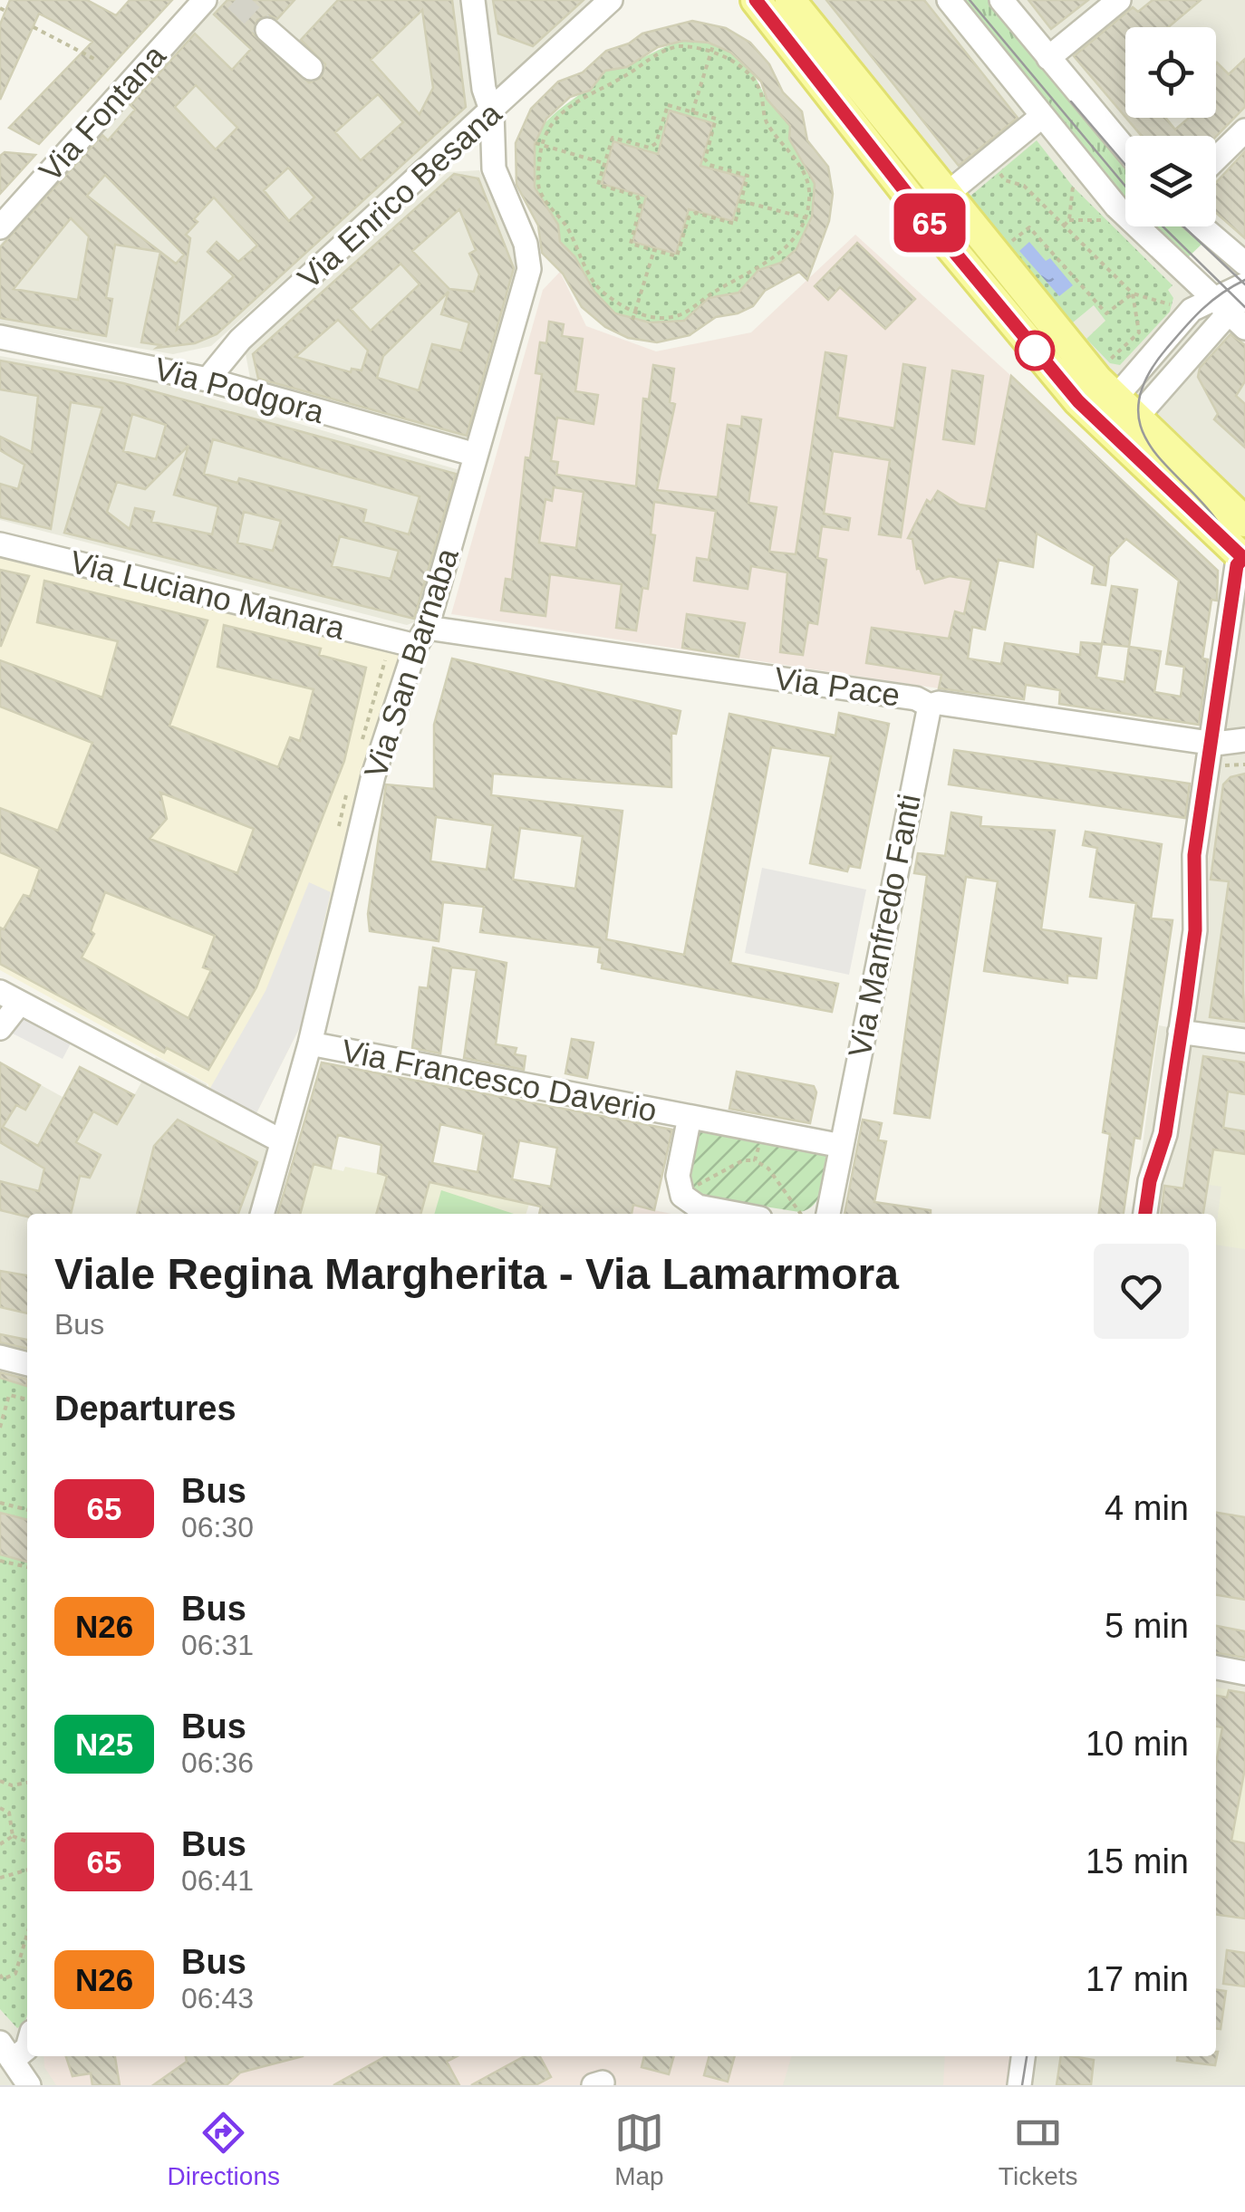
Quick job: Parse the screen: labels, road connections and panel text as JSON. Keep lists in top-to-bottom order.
{
  "streets": {
    "street": [
      "Via Fontana",
      "Via Enrico Besana",
      "Via Podgora",
      "Via Luciano Manara",
      "Via San Barnaba",
      "Via Pace",
      "Via Manfredo Fanti",
      "Via Francesco Daverio"
    ]
  },
  "crossings": [
    ["Via Enrico Besana", "Via Podgora"],
    ["Via Enrico Besana", "Via San Barnaba"],
    ["Via Podgora", "Via San Barnaba"],
    ["Via Luciano Manara", "Via San Barnaba"],
    ["Via Luciano Manara", "Via Pace"],
    ["Via San Barnaba", "Via Pace"],
    ["Via San Barnaba", "Via Francesco Daverio"],
    ["Via Pace", "Via Manfredo Fanti"],
    ["Via Manfredo Fanti", "Via Francesco Daverio"]
  ],
  "lines": ["bus line 65"],
  "page": {
    "on_map": "65",
    "heading": [
      ["Viale Regina Margherita - Via Lamarmora", "Bus"],
      "Departures"
    ],
    "list": [
      {
        "mark": "65",
        "name": "Bus",
        "note": "06:30",
        "value": "4 min"
      },
      {
        "mark": "N26",
        "name": "Bus",
        "note": "06:31",
        "value": "5 min"
      },
      {
        "mark": "N25",
        "name": "Bus",
        "note": "06:36",
        "value": "10 min"
      },
      {
        "mark": "65",
        "name": "Bus",
        "note": "06:41",
        "value": "15 min"
      },
      {
        "mark": "N26",
        "name": "Bus",
        "note": "06:43",
        "value": "17 min"
      }
    ],
    "tabs": ["Directions", "Map", "Tickets"]
  }
}
